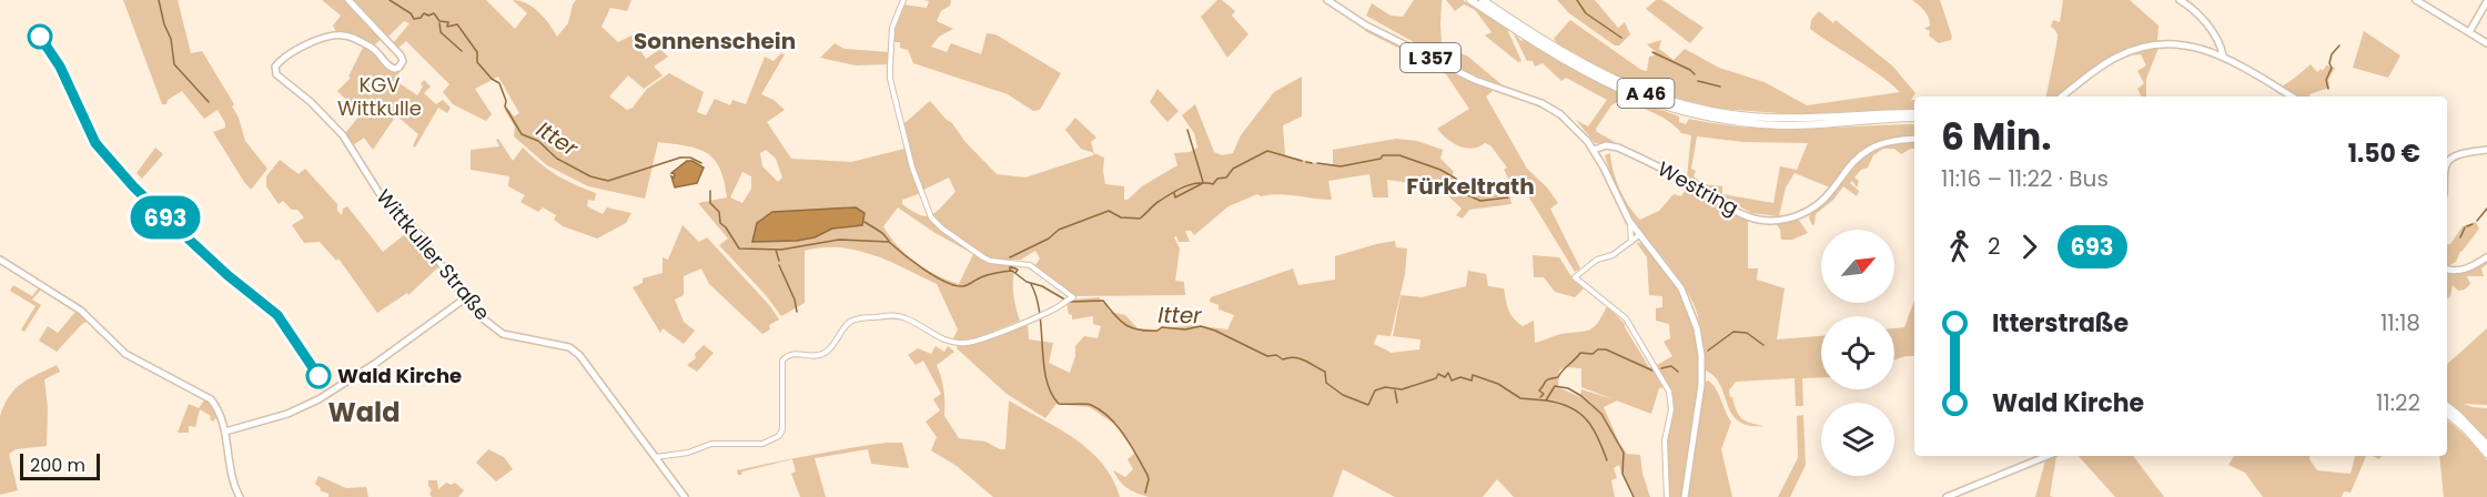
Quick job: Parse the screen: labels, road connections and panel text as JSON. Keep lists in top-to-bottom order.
{
  "streets": {
    "highway": ["A 46"],
    "main road": ["L 357", "Westring", "Wittkuller Straße"]
  },
  "districts": ["Sonnenschein", "Fürkeltrath", "Wald"],
  "water": ["Itter"],
  "parks": ["KGV Wittkulle"],
  "places": ["Wald Kirche"],
  "lines": ["bus line 693"],
  "scale_bar": "200 m",
  "north": "top right",
  "page": {
    "on_map": "693",
    "heading": ["6 Min.", "11:16 – 11:22 · Bus", "1.50 €"],
    "legs": ["2", "693"],
    "list": [
      {
        "name": "Itterstraße",
        "value": "11:18"
      },
      {
        "name": "Wald Kirche",
        "value": "11:22"
      }
    ],
    "scale": "200 m"
  }
}
